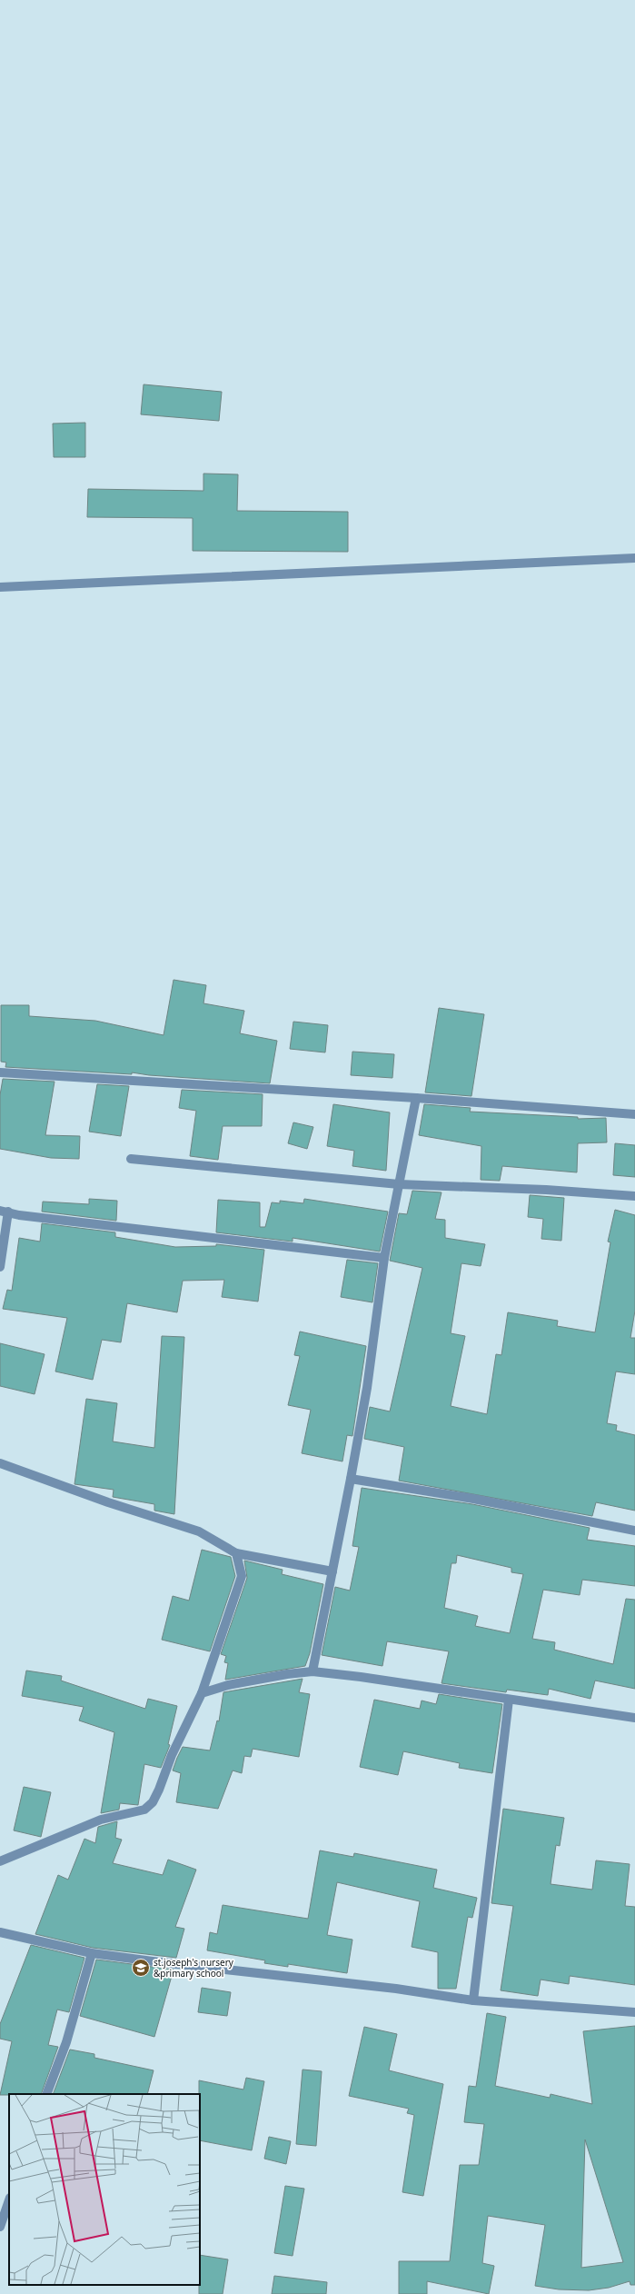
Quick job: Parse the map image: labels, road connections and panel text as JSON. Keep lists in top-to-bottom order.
{
  "places": {
    "school or university": ["st.joseph's nursery &primary school"]
  }
}
